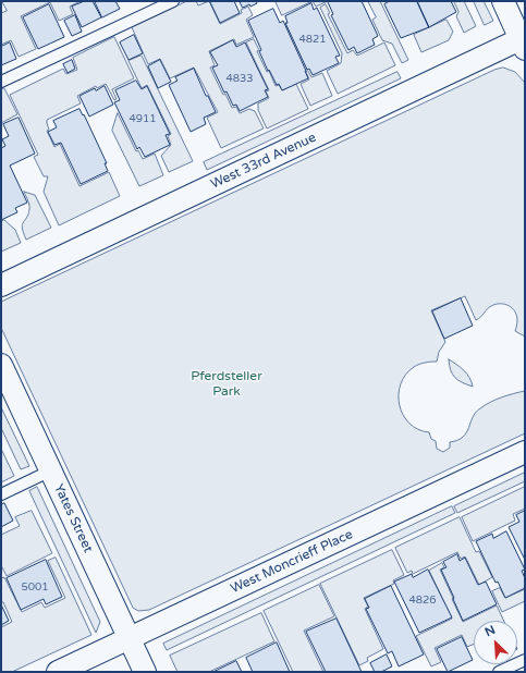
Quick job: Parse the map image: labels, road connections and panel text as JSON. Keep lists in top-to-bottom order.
{
  "streets": {
    "street": ["West 33rd Avenue", "Yates Street", "West Moncrieff Place"]
  },
  "crossings": [
    ["Yates Street", "West Moncrieff Place"]
  ],
  "parks": ["Pferdsteller Park"],
  "house_numbers": [
    "4821",
    "4833",
    "4911",
    "5001",
    "4826"
  ],
  "north": "top left"
}
